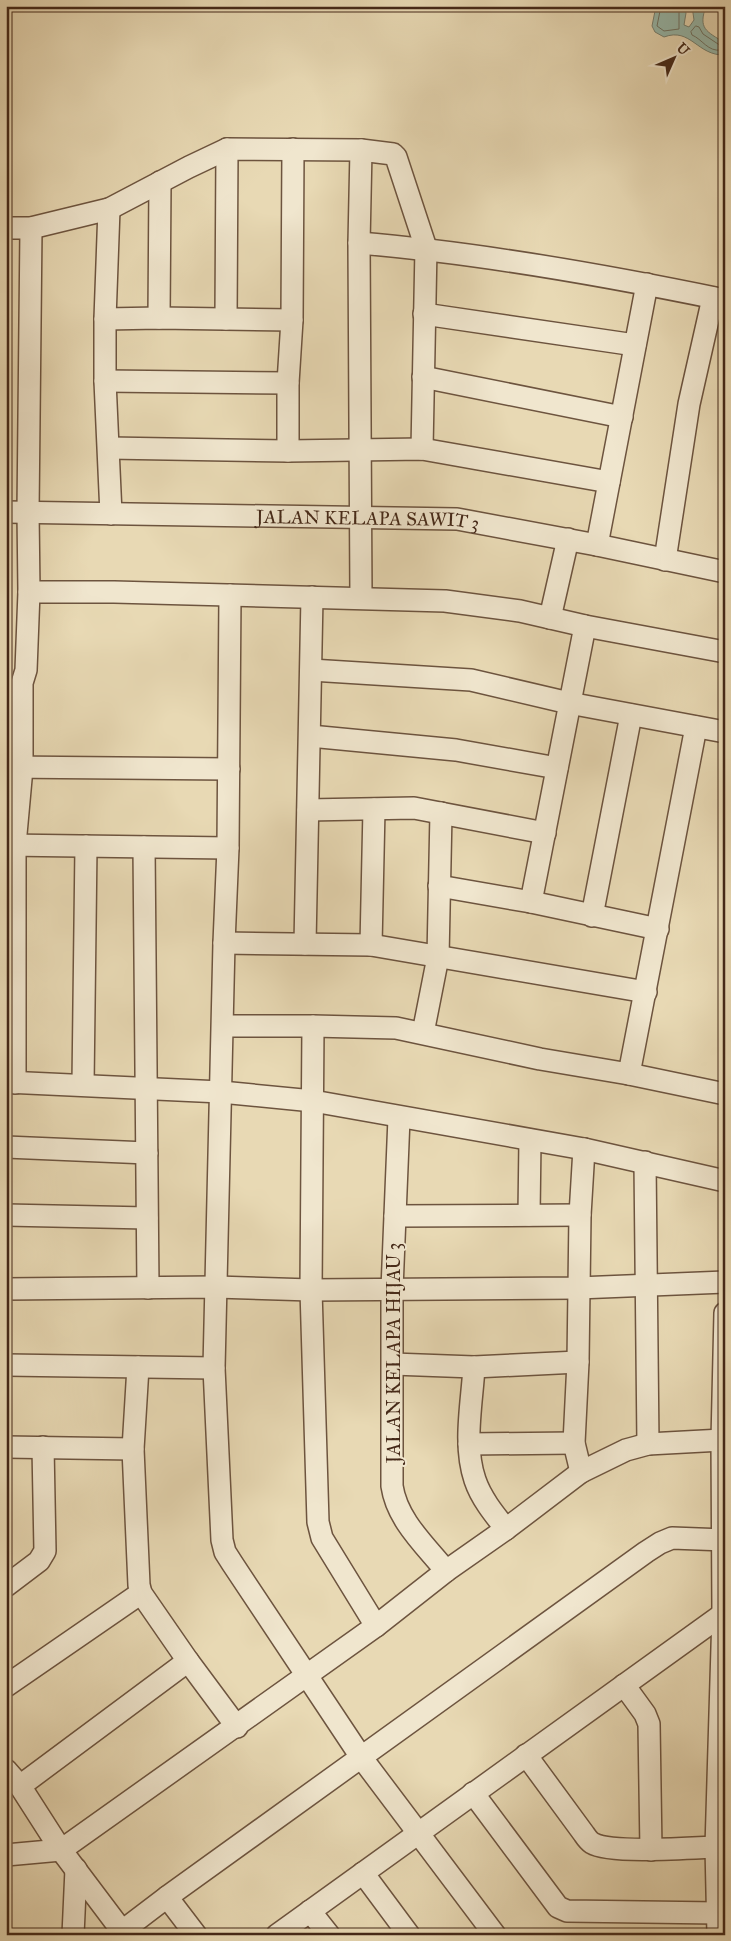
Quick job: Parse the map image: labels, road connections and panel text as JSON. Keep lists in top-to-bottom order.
{
  "streets": {
    "street": ["JALAN KELAPA SAWIT 3", "JALAN KELAPA HIJAU 3"]
  },
  "north": "top right"
}
